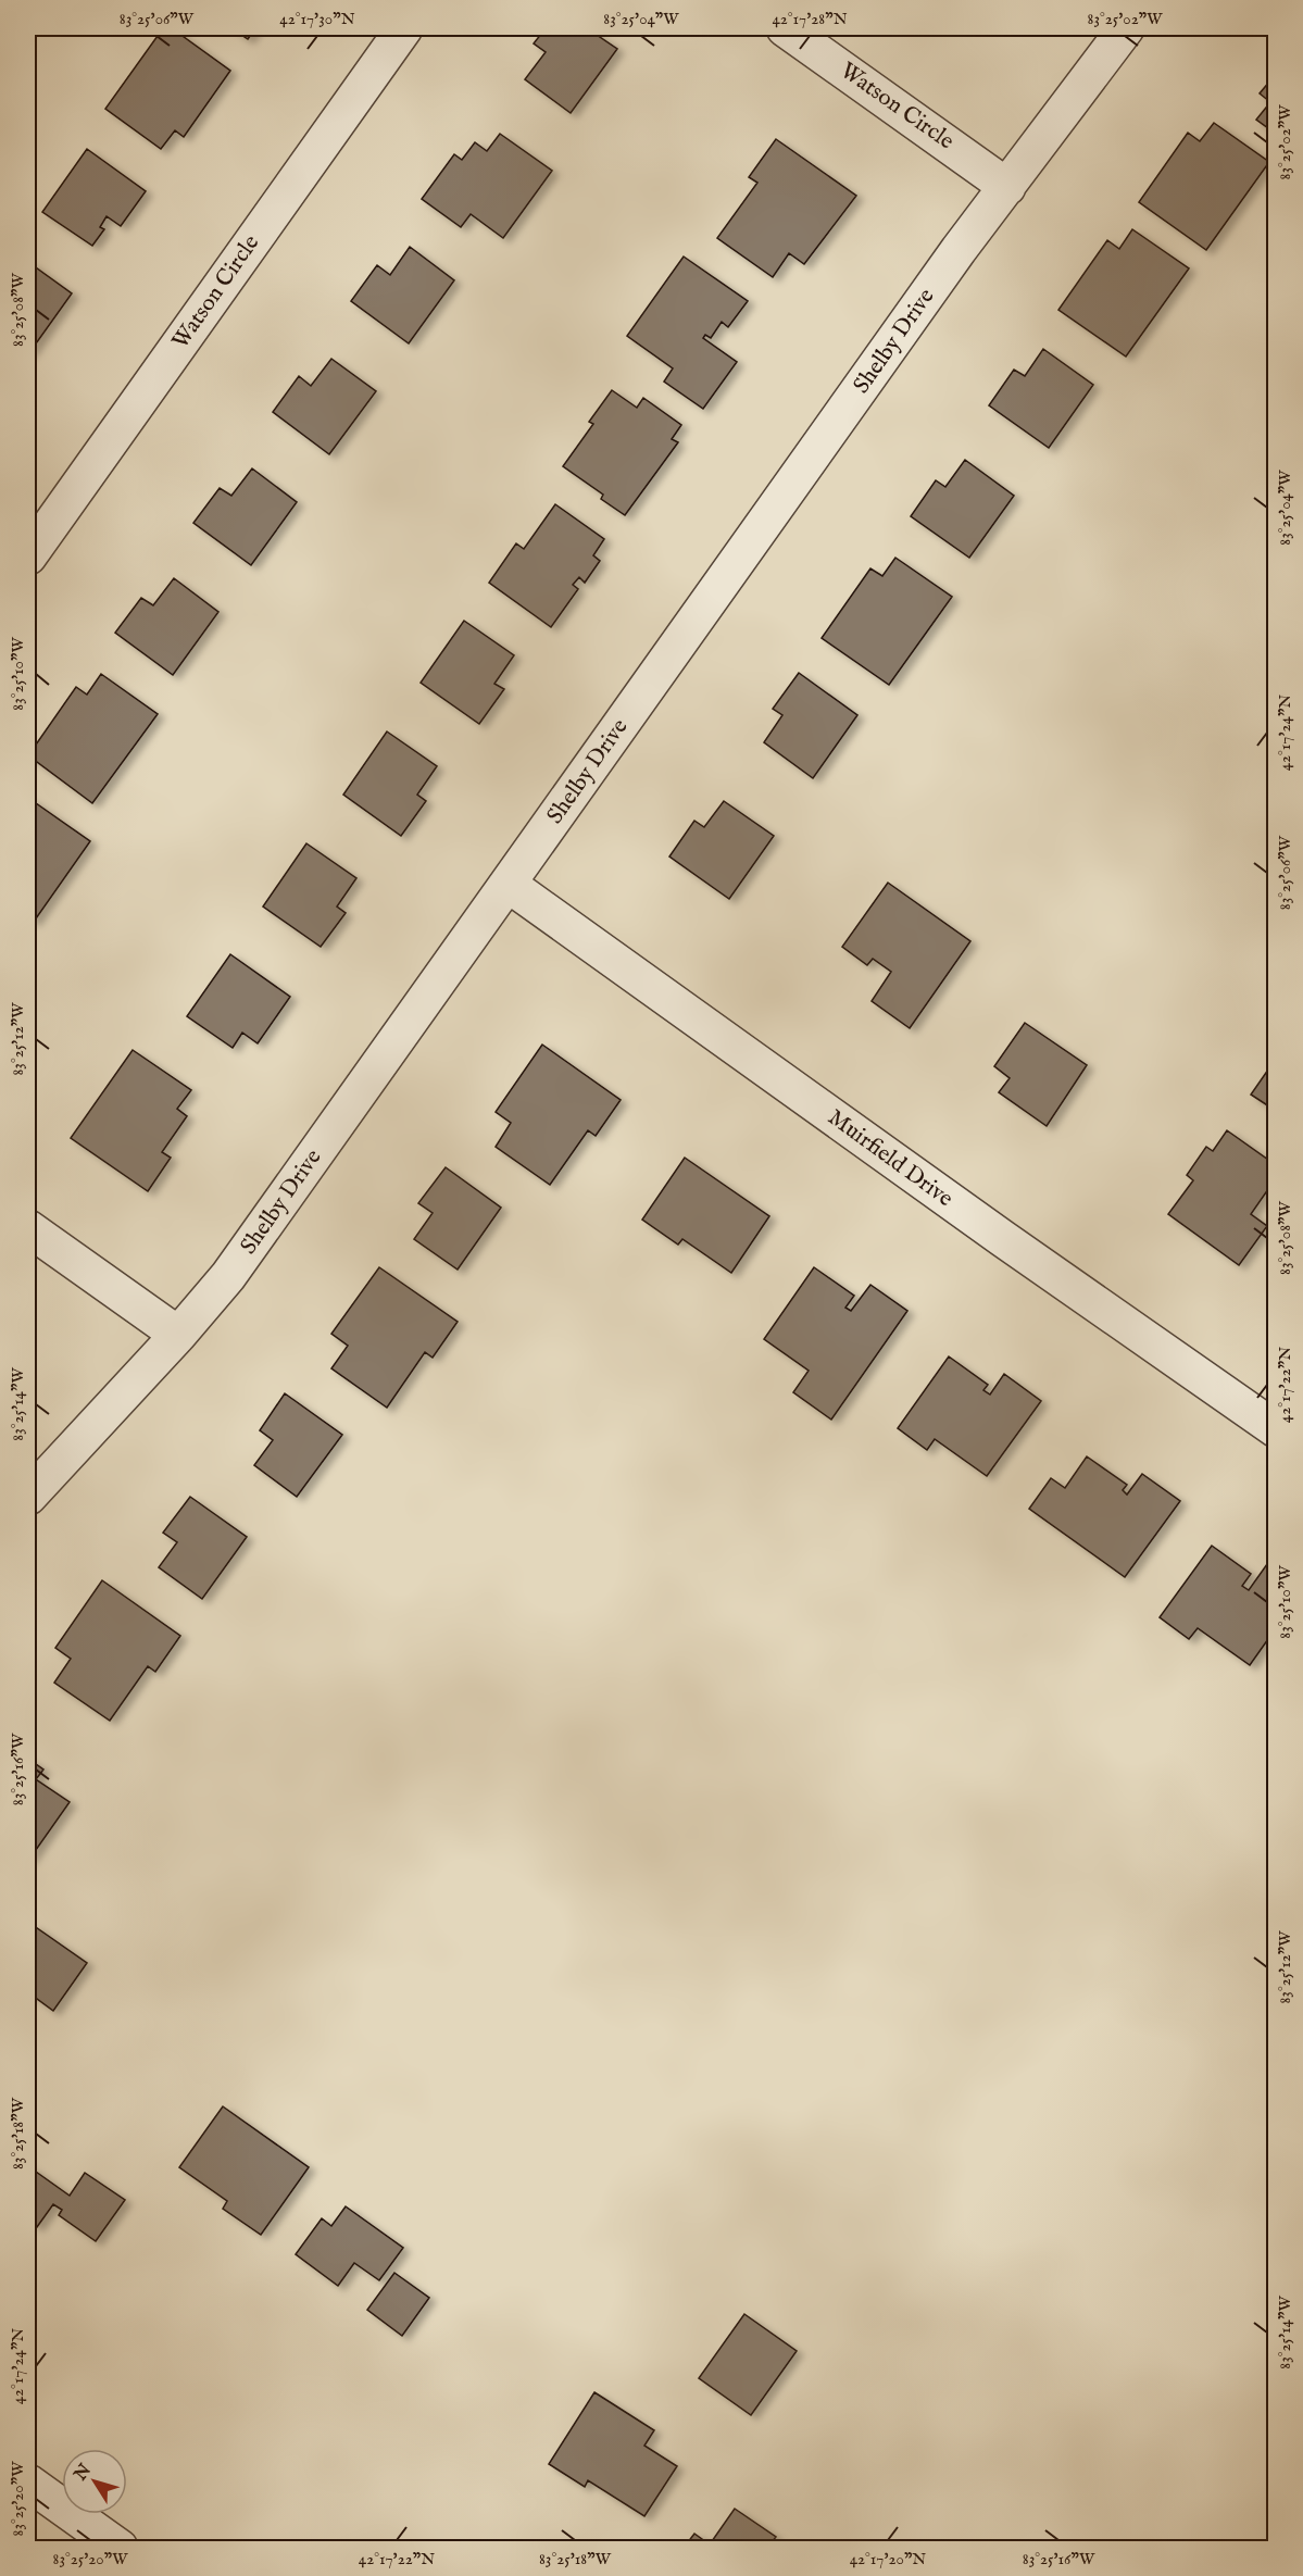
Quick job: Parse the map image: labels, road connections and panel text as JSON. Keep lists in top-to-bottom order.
{
  "streets": {
    "street": ["Watson Circle", "Shelby Drive", "Muirfield Drive"]
  },
  "crossings": [
    ["Watson Circle", "Shelby Drive"],
    ["Shelby Drive", "Muirfield Drive"]
  ],
  "north": "top left",
  "coordinates": [
    "83°25'06\"W",
    "42°17'30\"N",
    "83°25'04\"W",
    "42°17'28\"N",
    "83°25'02\"W",
    "83°25'08\"W",
    "83°25'10\"W",
    "42°17'24\"N",
    "83°25'12\"W",
    "42°17'22\"N",
    "83°25'14\"W",
    "83°25'16\"W",
    "83°25'18\"W",
    "83°25'20\"W",
    "42°17'20\"N"
  ]
}
